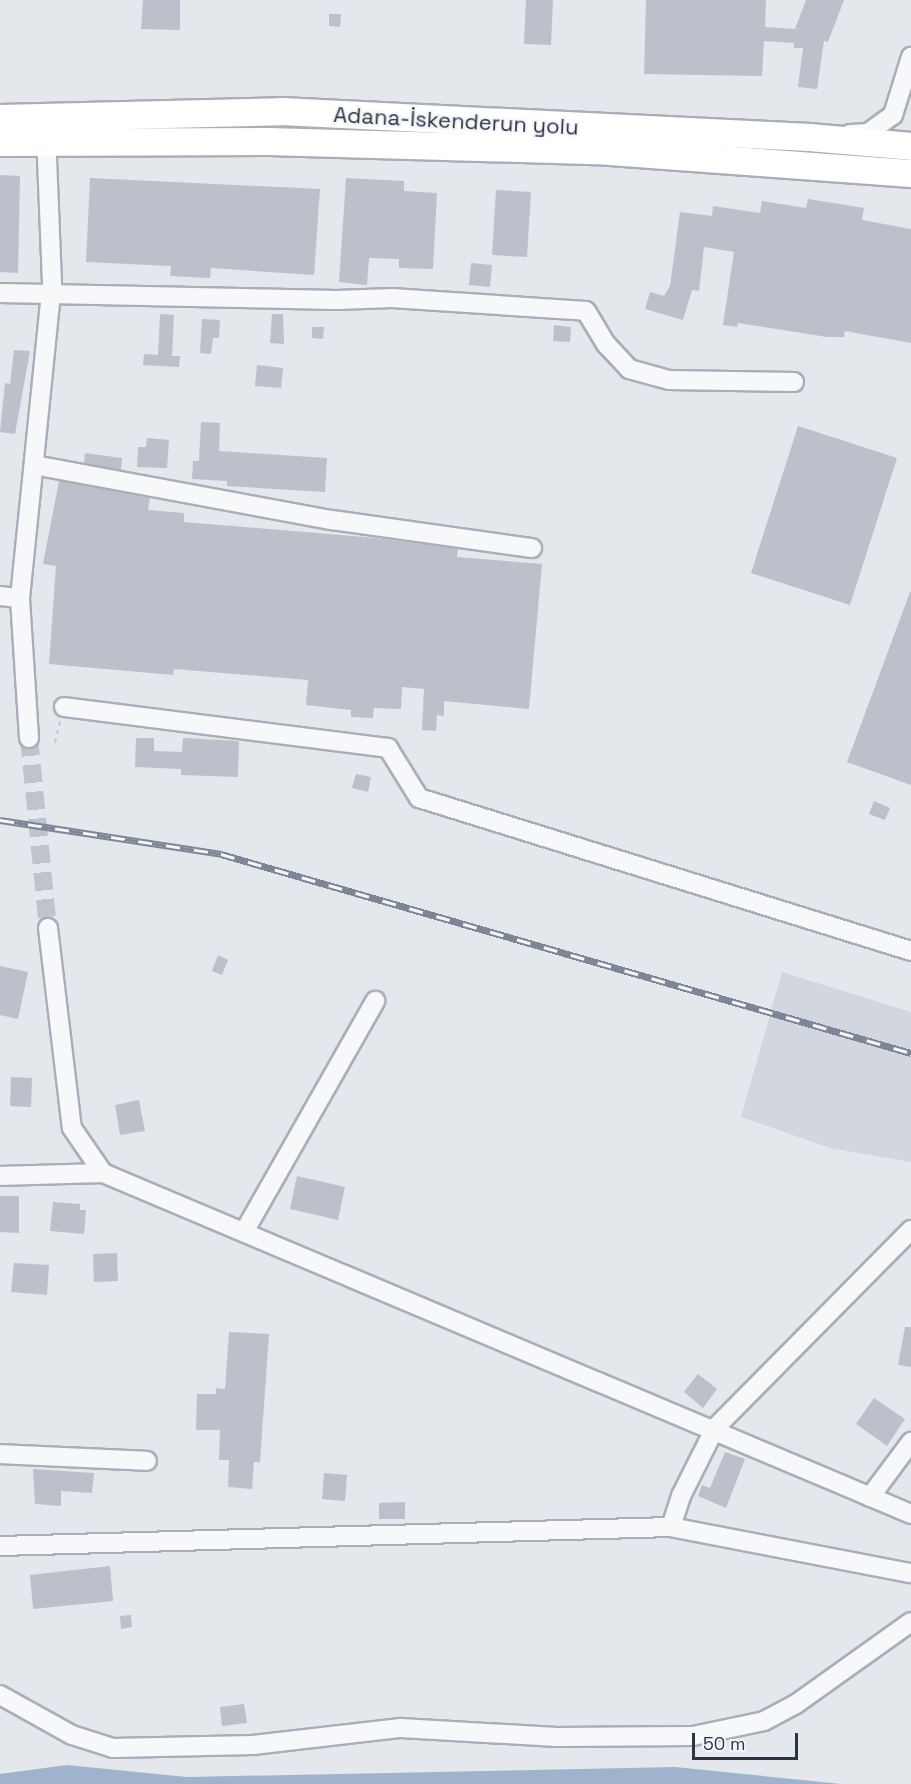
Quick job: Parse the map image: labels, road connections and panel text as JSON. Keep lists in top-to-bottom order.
{
  "streets": {
    "highway": ["Adana-İskenderun yolu"]
  },
  "scale_bar": "50 m"
}
